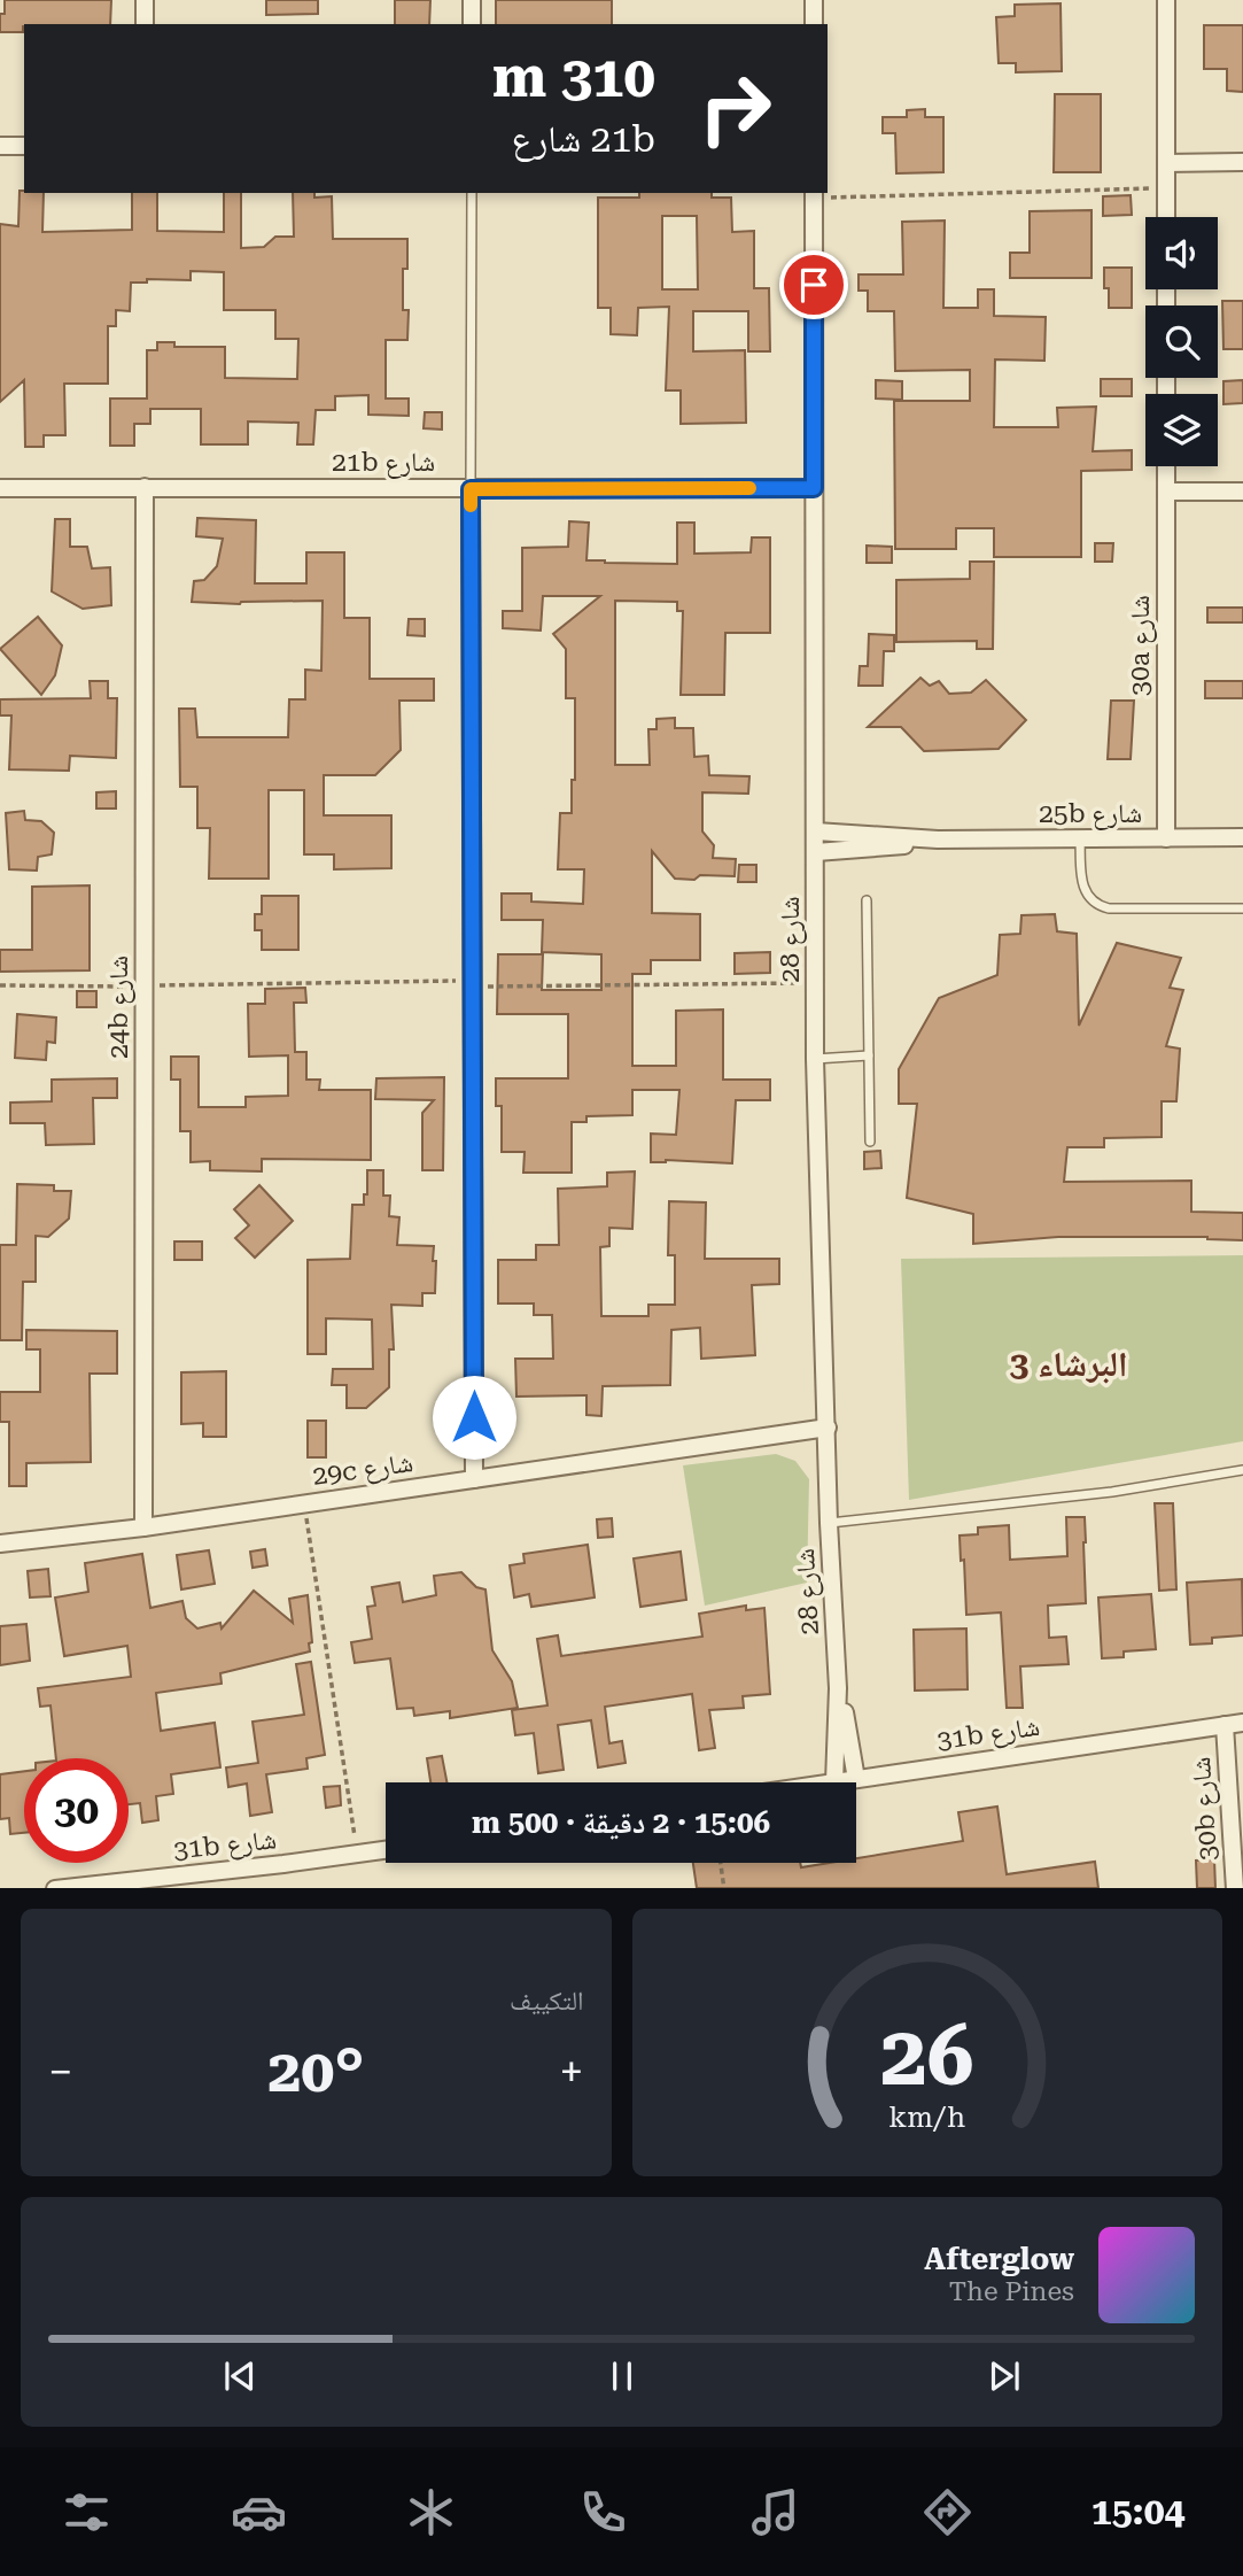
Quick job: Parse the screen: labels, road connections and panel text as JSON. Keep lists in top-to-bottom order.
{
  "streets": {
    "street": [
      "21b شارع",
      "30a شارع",
      "25b شارع",
      "شارع 28",
      "24b شارع",
      "29c شارع",
      "31b شارع",
      "30b شارع"
    ]
  },
  "crossings": [
    ["21b شارع", "شارع 28"],
    ["21b شارع", "24b شارع"],
    ["30a شارع", "25b شارع"],
    ["25b شارع", "شارع 28"],
    ["شارع 28", "29c شارع"],
    ["شارع 28", "31b شارع"],
    ["24b شارع", "29c شارع"],
    ["31b شارع", "30b شارع"]
  ],
  "districts": ["البرشاء 3"],
  "page": {
    "turn": ["310 m", "21b شارع"],
    "limit": "30",
    "trip": "15:06 · 2 دقيقة · 500 m",
    "tile": "التكييف",
    "heat": ["−", "20°", "+"],
    "song": ["Afterglow", "The Pines"],
    "tabs": "15:04",
    "gauge": ["26", "km/h"]
  }
}
